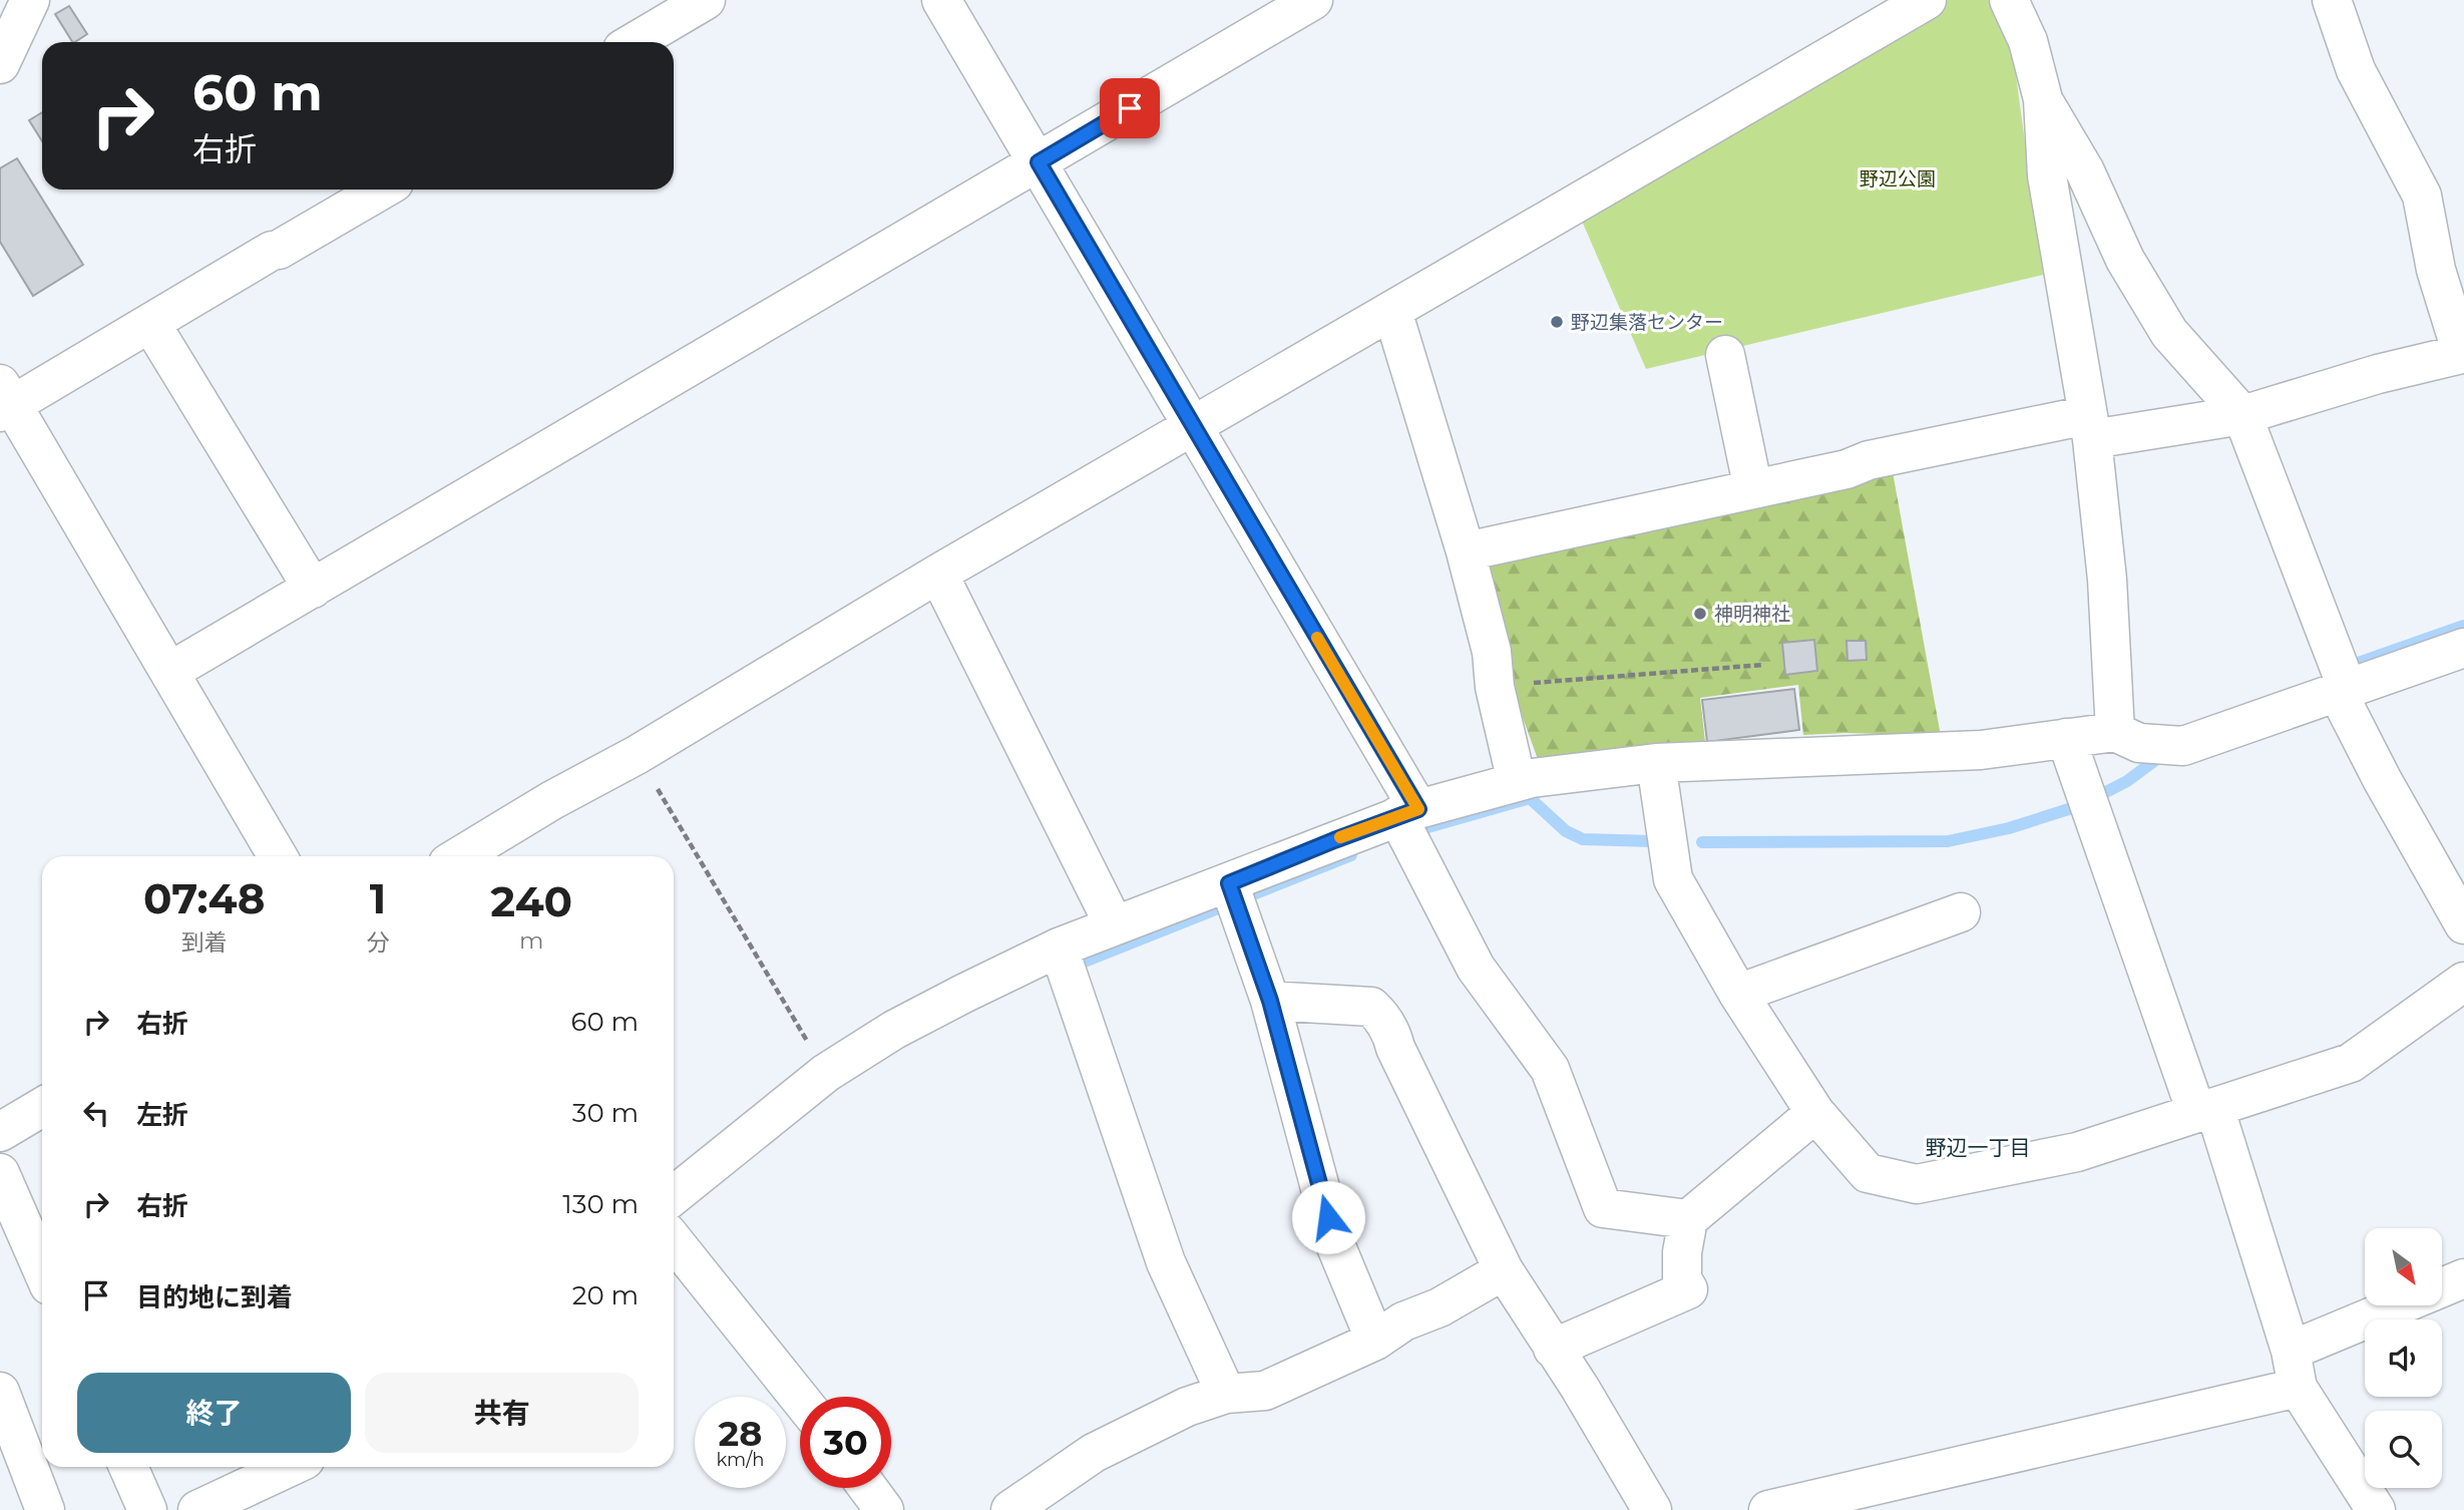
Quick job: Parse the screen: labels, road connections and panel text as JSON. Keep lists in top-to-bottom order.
{
  "districts": ["野辺一丁目"],
  "parks": ["野辺公園"],
  "places": ["野辺集落センター", "神明神社"],
  "north": "bottom right",
  "page": {
    "turn": ["60 m", "右折"],
    "eta": [
      "07:48",
      "到着",
      "1",
      "分",
      "240",
      "m"
    ],
    "list": [
      {
        "name": "右折",
        "value": "60 m"
      },
      {
        "name": "左折",
        "value": "30 m"
      },
      {
        "name": "右折",
        "value": "130 m"
      },
      {
        "name": "目的地に到着",
        "value": "20 m"
      }
    ],
    "buttons": ["終了", "共有"],
    "speed": "28 km/h",
    "limit": "30"
  }
}
